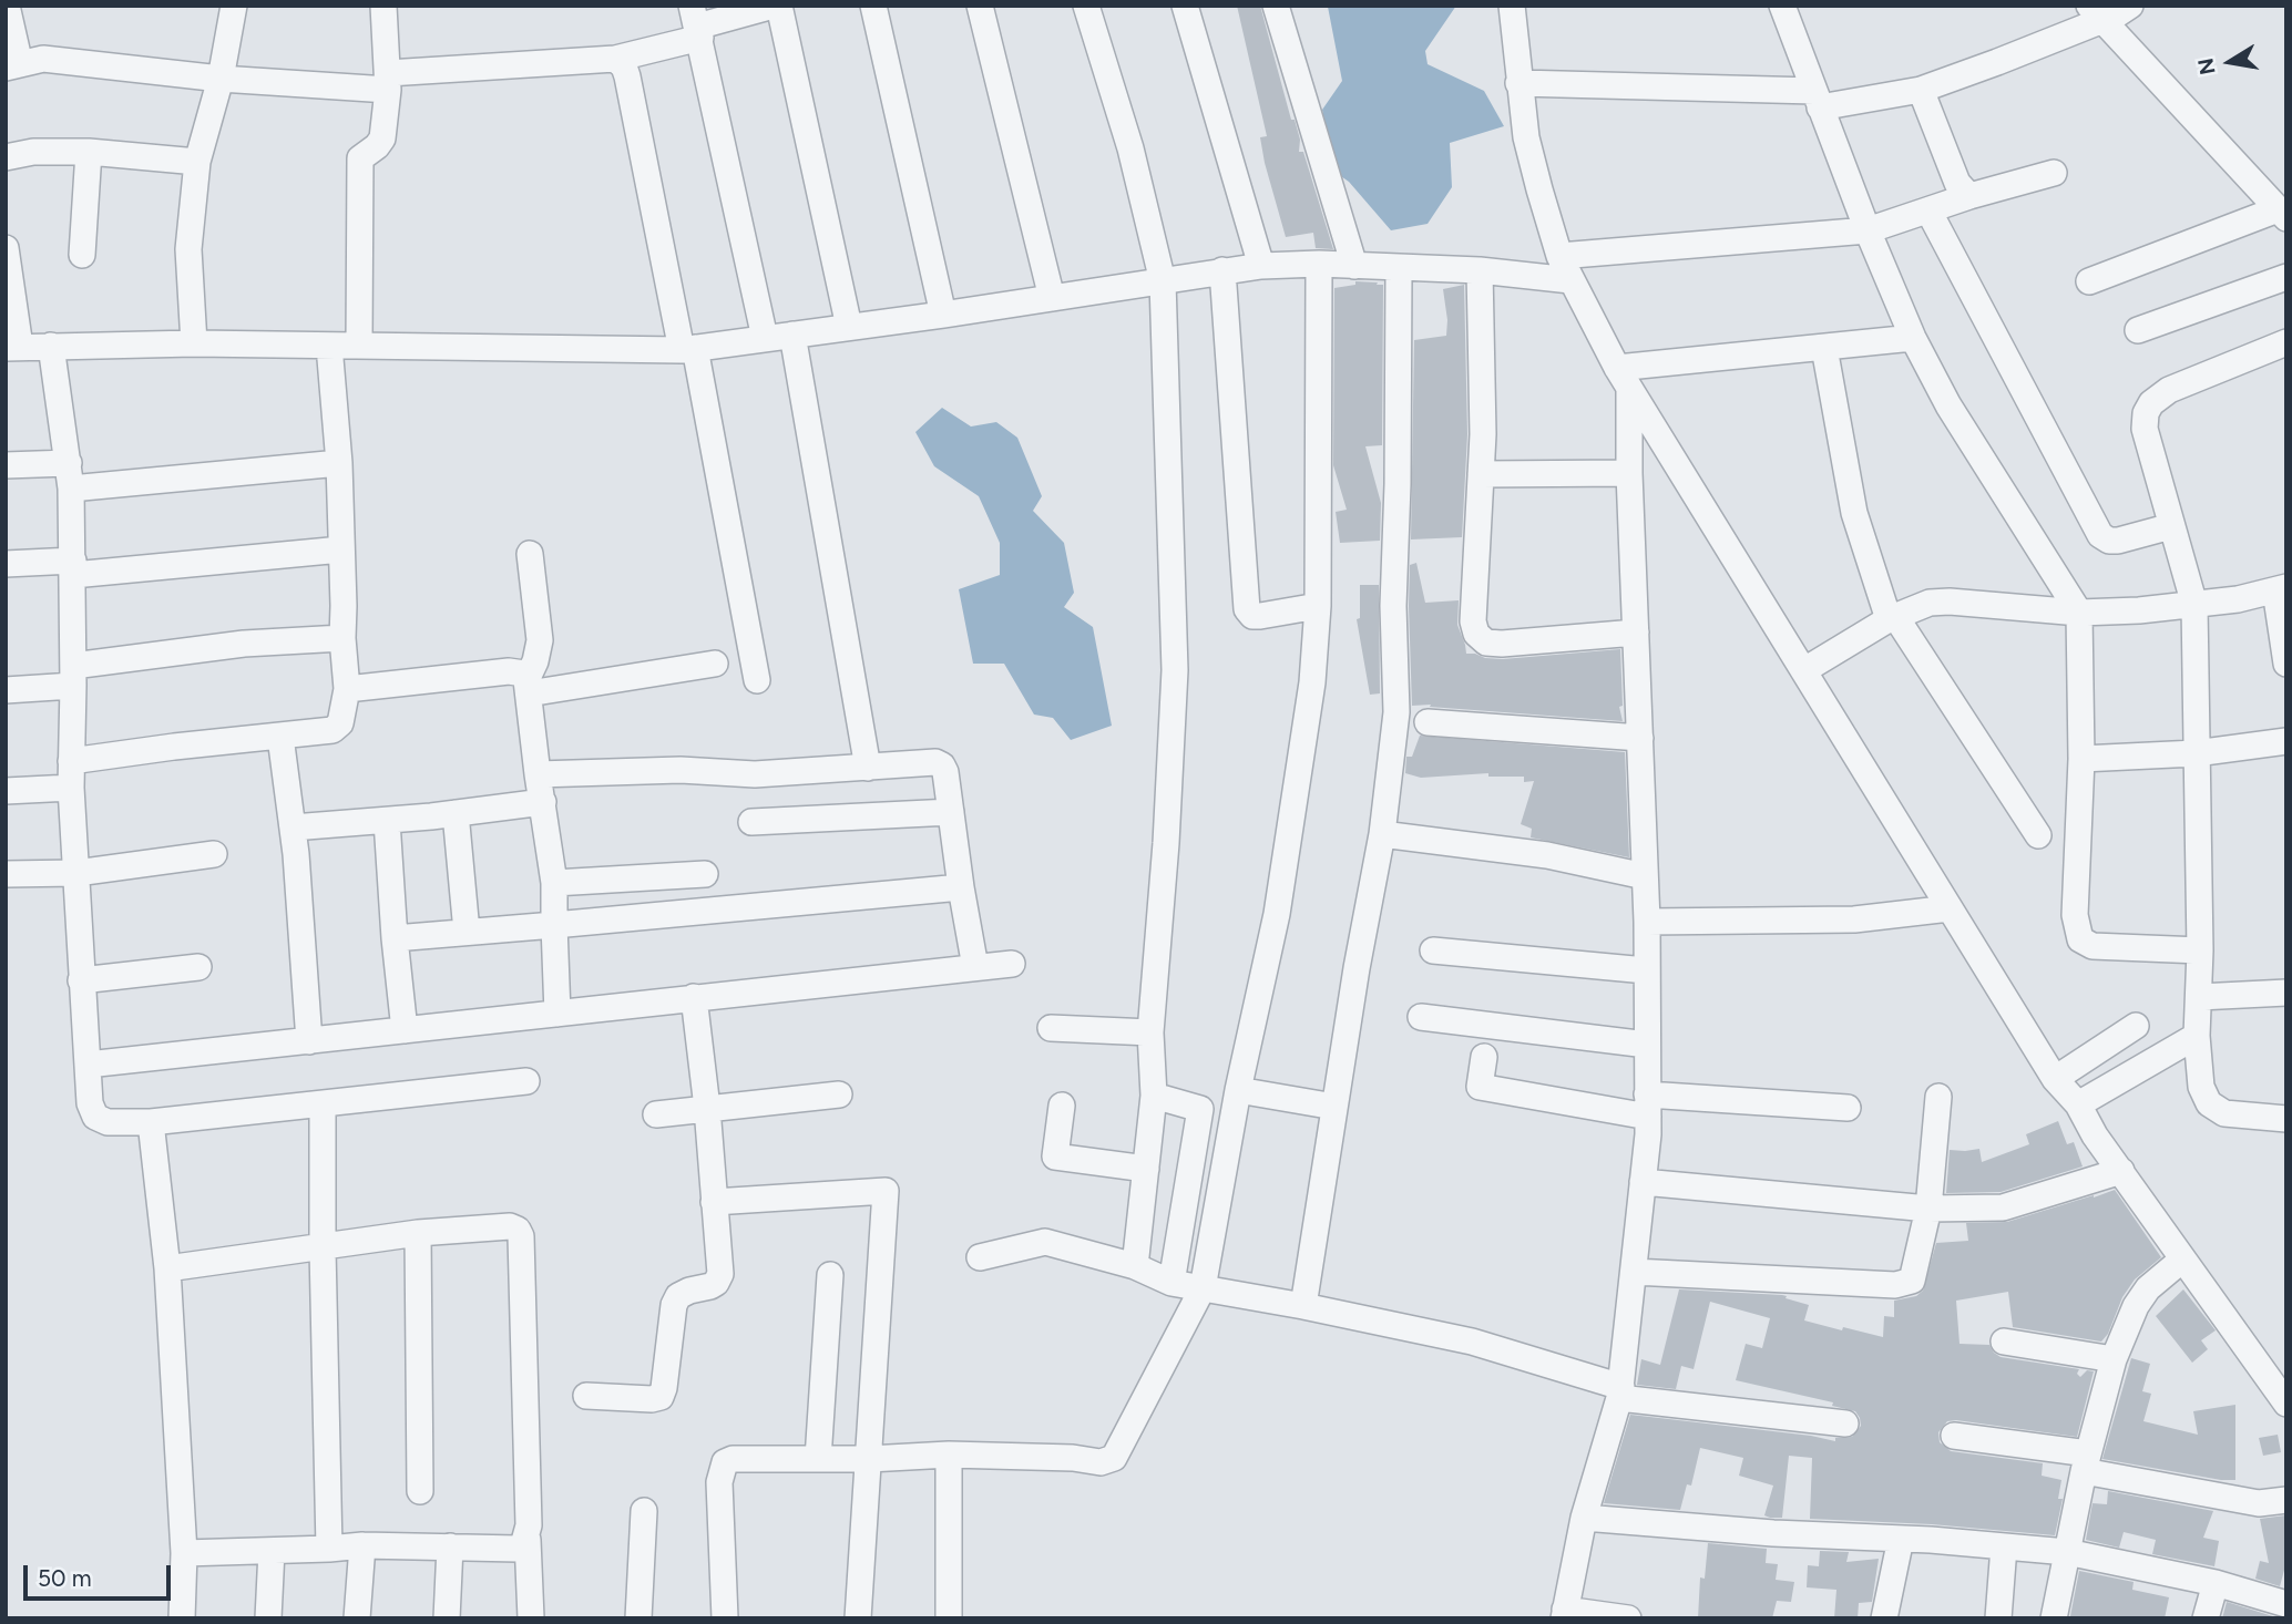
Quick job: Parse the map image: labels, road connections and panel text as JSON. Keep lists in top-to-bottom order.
{
  "scale_bar": "50 m",
  "north": "left"
}
